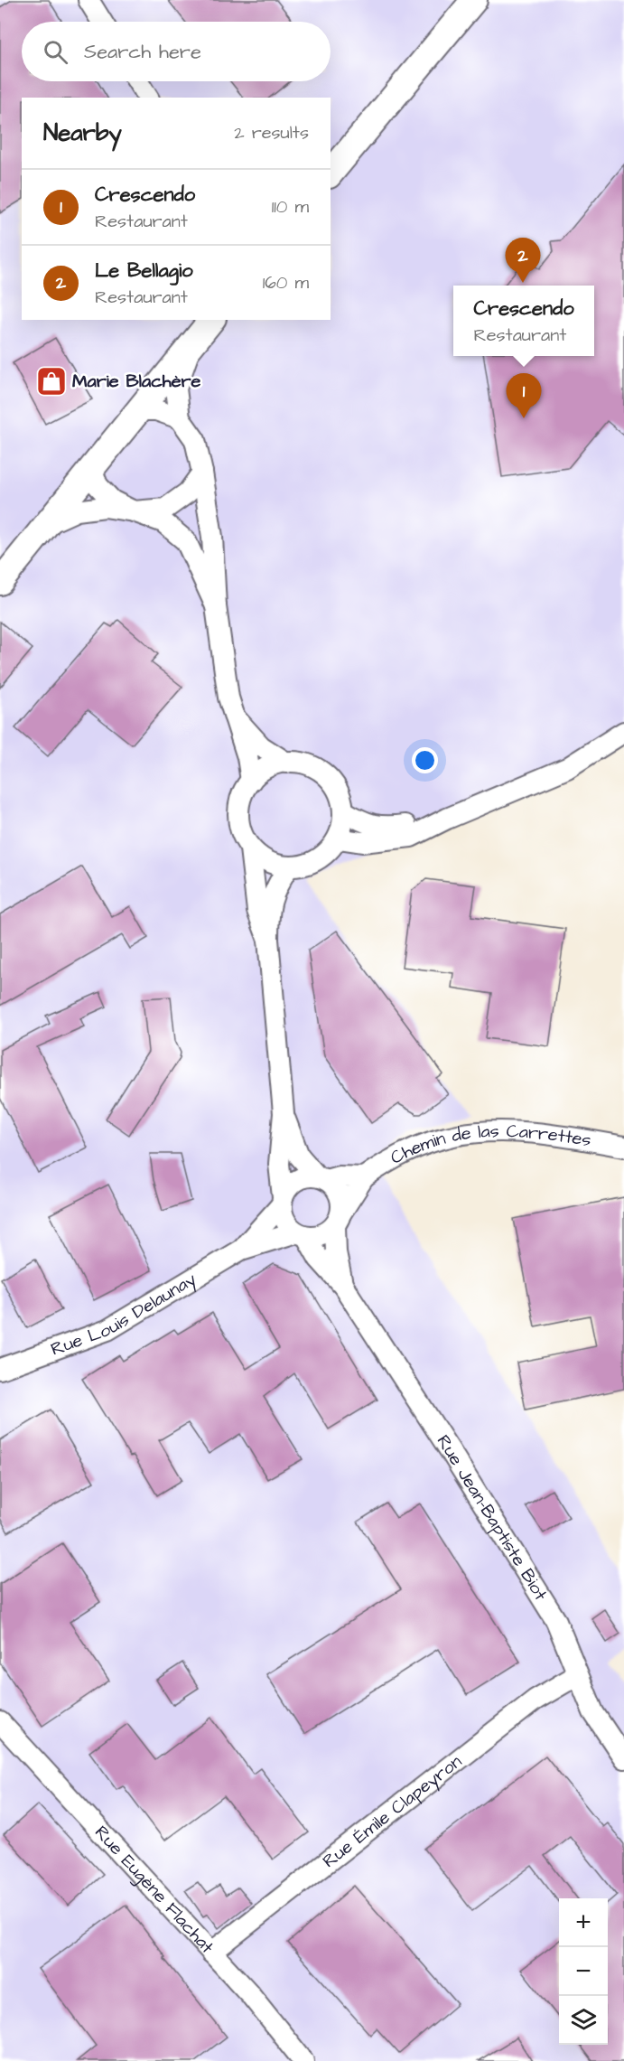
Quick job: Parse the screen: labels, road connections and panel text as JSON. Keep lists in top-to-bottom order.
{
  "streets": {
    "street": [
      "Chemin de las Carrettes",
      "Rue Louis Delaunay",
      "Rue Jean-Baptiste Biot",
      "Rue Émile Clapeyron",
      "Rue Eugène Flachat"
    ]
  },
  "crossings": [
    ["Chemin de las Carrettes", "Rue Louis Delaunay"],
    ["Chemin de las Carrettes", "Rue Jean-Baptiste Biot"],
    ["Rue Louis Delaunay", "Rue Jean-Baptiste Biot"],
    ["Rue Jean-Baptiste Biot", "Rue Émile Clapeyron"],
    ["Rue Émile Clapeyron", "Rue Eugène Flachat"]
  ],
  "places": {
    "shop": ["Marie Blachère"]
  },
  "page": {
    "search": "Search here",
    "heading": ["Nearby", "2 results"],
    "list": [
      {
        "mark": "1",
        "name": "Crescendo",
        "note": "Restaurant",
        "value": "110 m"
      },
      {
        "mark": "2",
        "name": "Le Bellagio",
        "note": "Restaurant",
        "value": "160 m"
      }
    ],
    "pins": ["2", "1"],
    "popup": ["Crescendo", "Restaurant"],
    "map_buttons": ["+", "−"]
  }
}
